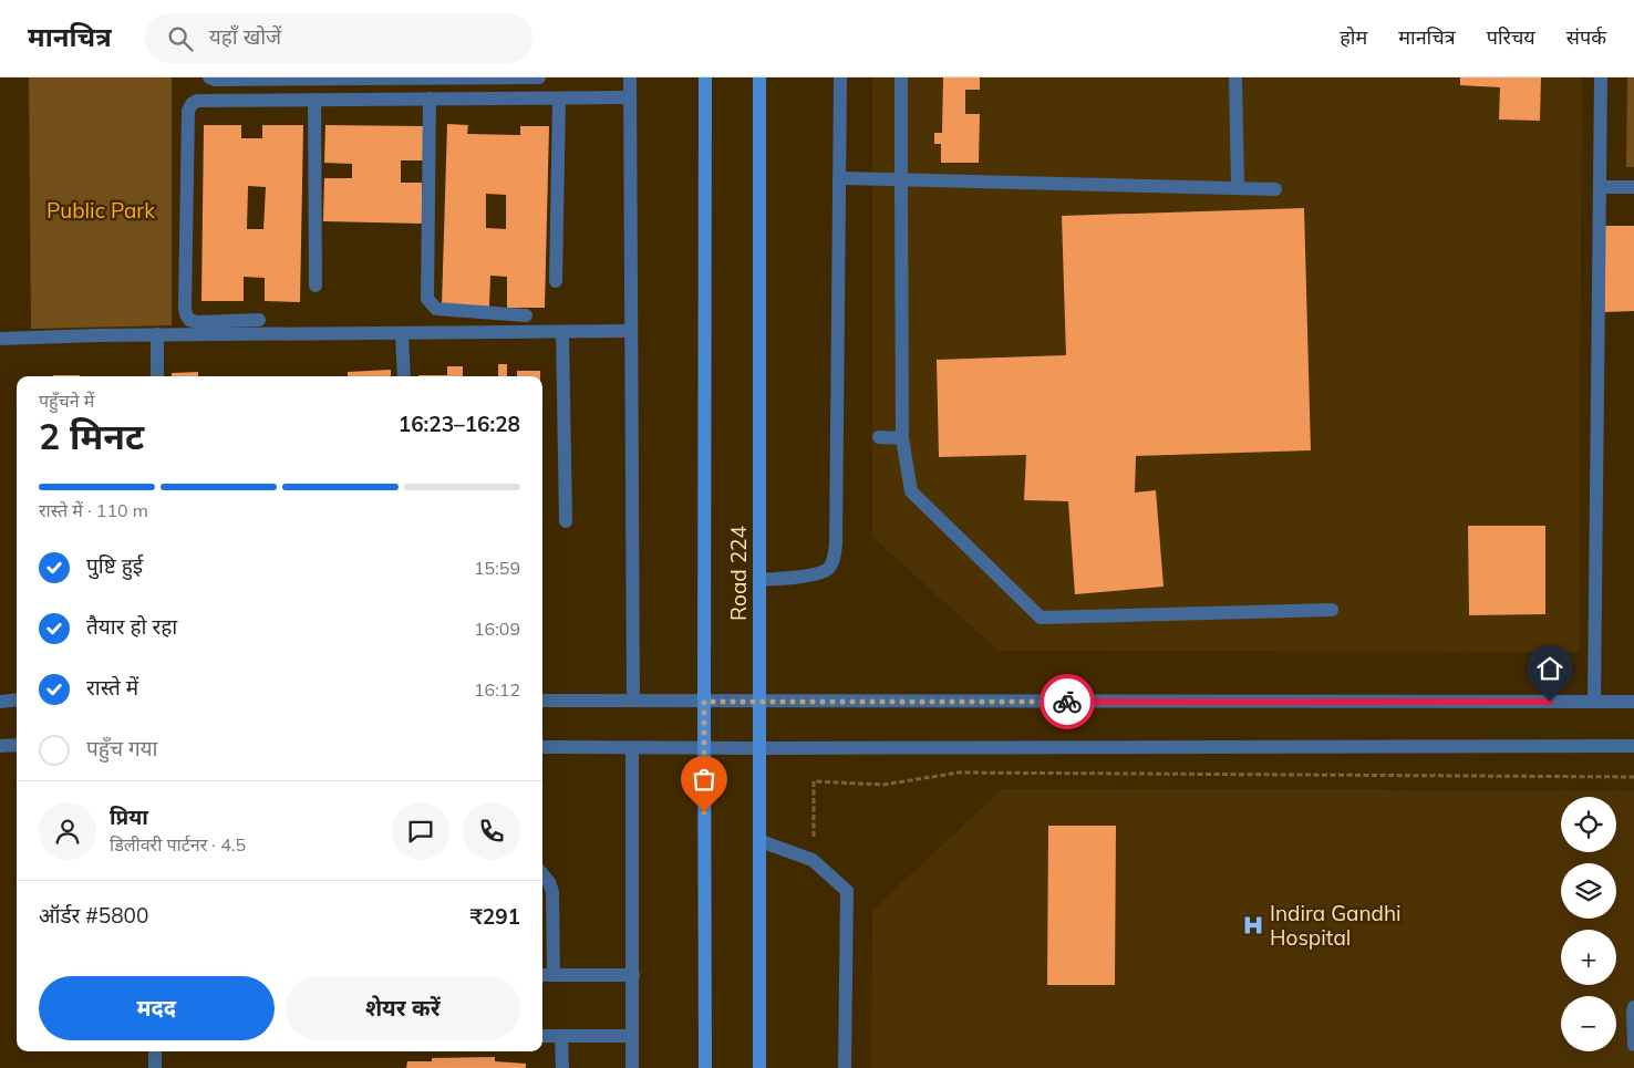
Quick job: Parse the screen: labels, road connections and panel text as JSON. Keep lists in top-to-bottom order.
{
  "streets": {
    "main road": ["Road 224"]
  },
  "parks": ["Public Park"],
  "places": {
    "hospital": ["Indira Gandhi Hospital"]
  },
  "page": {
    "header": "मानचित्र",
    "search": "यहाँ खोजें",
    "nav": [
      "होम",
      "मानचित्र",
      "परिचय",
      "संपर्क"
    ],
    "heading": ["2 मिनट", "पहुँचने में", "16:23–16:28"],
    "panel": [
      "प्रिया",
      "डिलीवरी पार्टनर · 4.5",
      "ऑर्डर #5800",
      "₹291"
    ],
    "bar": "रास्ते में · 110 m",
    "list": [
      ["पुष्टि हुई", "15:59"],
      ["तैयार हो रहा", "16:09"],
      ["रास्ते में", "16:12"],
      "पहुँच गया"
    ],
    "map_buttons": ["+", "−"],
    "buttons": ["मदद", "शेयर करें"]
  }
}
